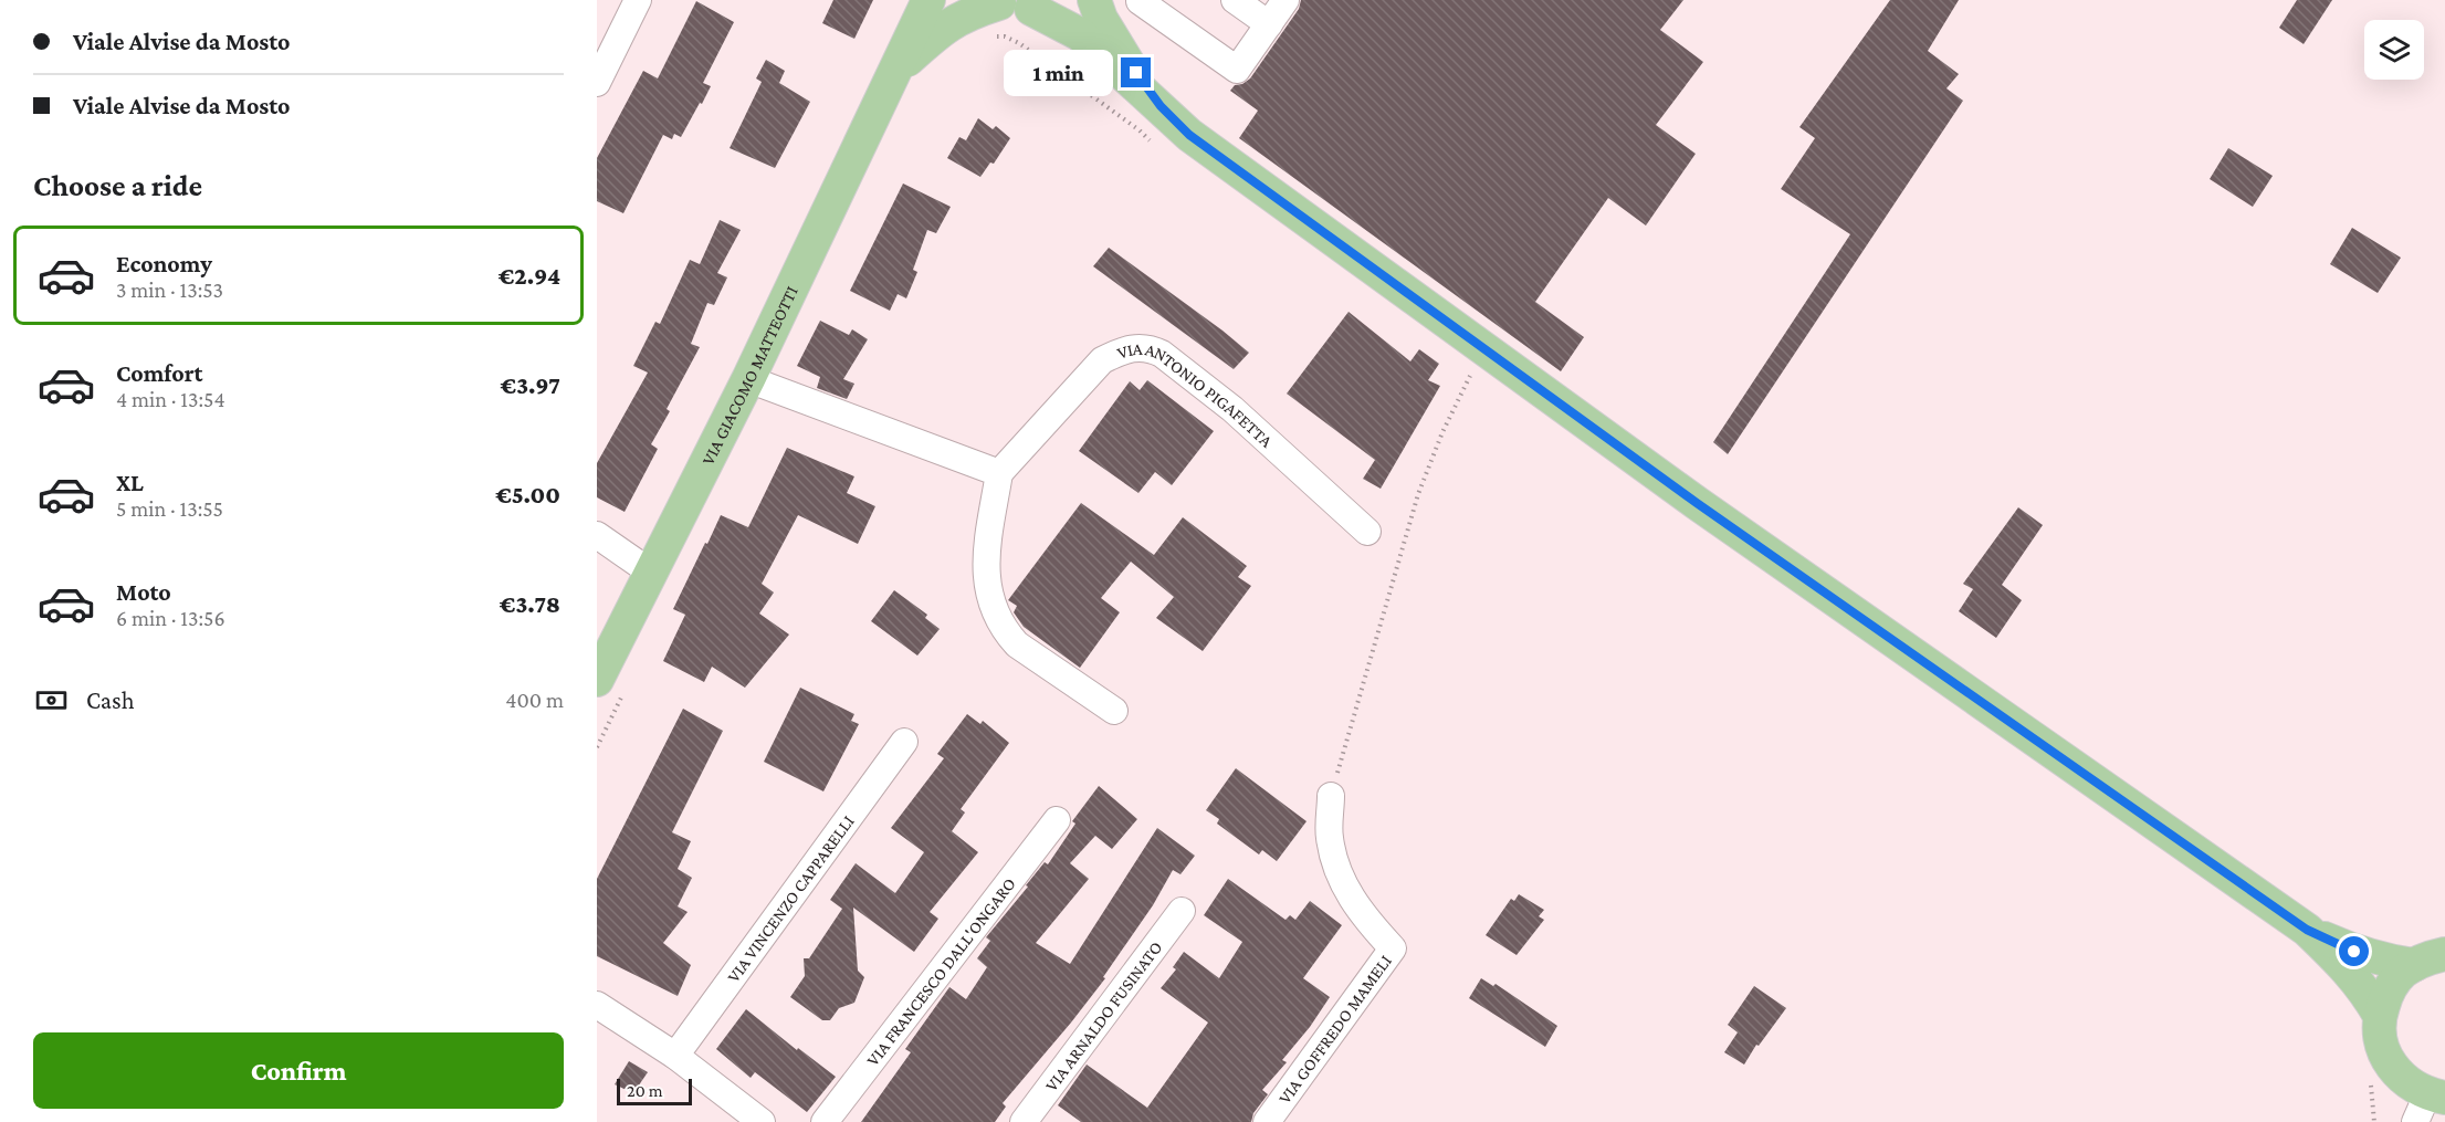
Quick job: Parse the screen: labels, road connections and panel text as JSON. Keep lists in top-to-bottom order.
{
  "streets": {
    "main road": ["VIA GIACOMO MATTEOTTI"],
    "street": [
      "VIA ANTONIO PIGAFETTA",
      "VIA VINCENZO CAPPARELLI",
      "VIA FRANCESCO DALL'ONGARO",
      "VIA ARNALDO FUSINATO",
      "VIA GOFFREDO MAMELI"
    ]
  },
  "scale_bar": "20 m",
  "page": {
    "banner": ["Viale Alvise da Mosto", "Viale Alvise da Mosto"],
    "bubble": "1 min",
    "heading": "Choose a ride",
    "list": [
      {
        "name": "Economy",
        "note": "3 min · 13:53",
        "value": "€2.94"
      },
      {
        "name": "Comfort",
        "note": "4 min · 13:54",
        "value": "€3.97"
      },
      {
        "name": "XL",
        "note": "5 min · 13:55",
        "value": "€5.00"
      },
      {
        "name": "Moto",
        "note": "6 min · 13:56",
        "value": "€3.78"
      }
    ],
    "pay": ["Cash", "400 m"],
    "buttons": "Confirm",
    "scale": "20 m"
  }
}
